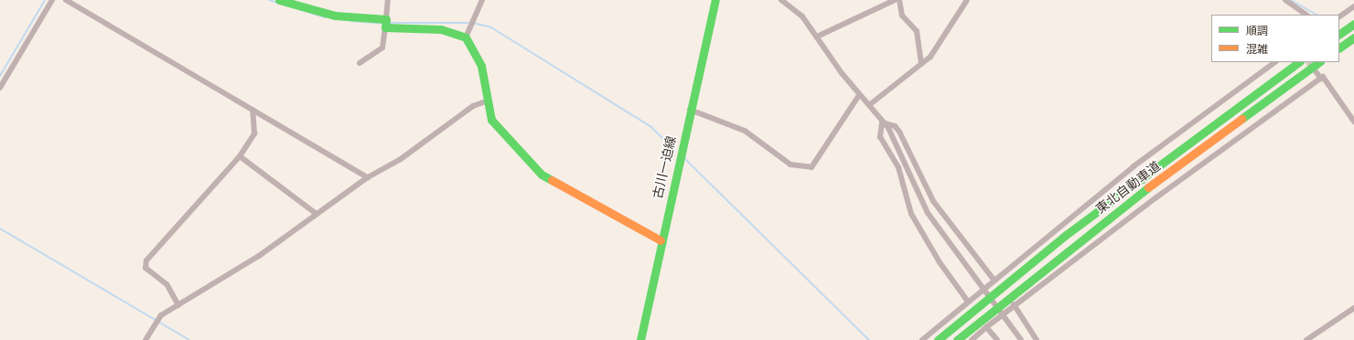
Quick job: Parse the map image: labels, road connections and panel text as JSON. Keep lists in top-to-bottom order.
{
  "streets": {
    "main road": ["古川一迫線", "東北自動車道"]
  },
  "legend": ["順調", "混雑"]
}
